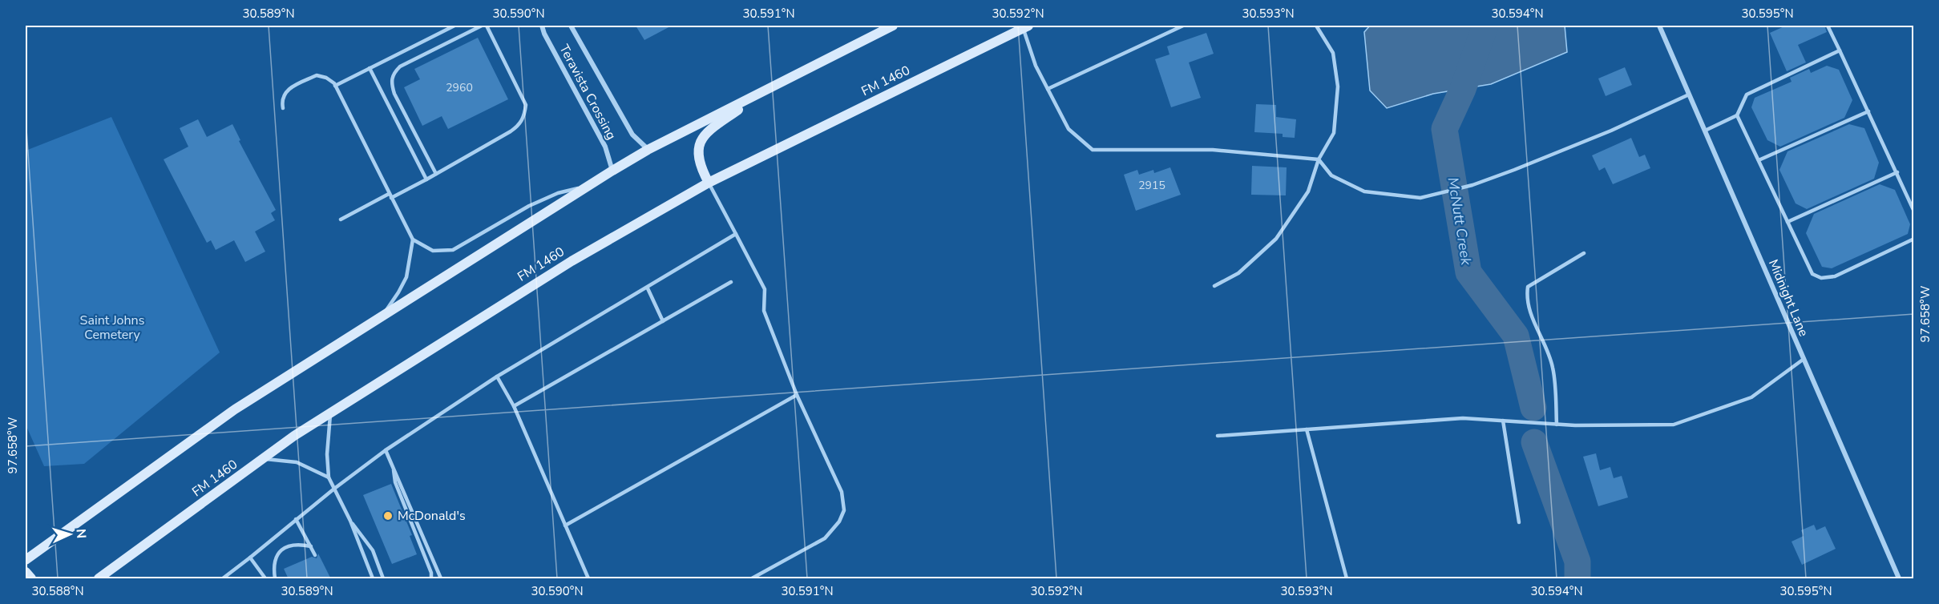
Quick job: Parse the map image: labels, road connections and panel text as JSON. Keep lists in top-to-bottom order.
{
  "streets": {
    "main road": ["FM 1460"],
    "street": ["Teravista Crossing", "Midnight Lane"]
  },
  "water": ["McNutt Creek"],
  "parks": ["Saint Johns Cemetery"],
  "places": ["McDonald's"],
  "house_numbers": ["2960", "2915"],
  "north": "right",
  "coordinates": [
    "30.589°N",
    "30.590°N",
    "30.591°N",
    "30.592°N",
    "30.593°N",
    "30.594°N",
    "30.595°N",
    "97.658°W",
    "30.588°N"
  ]
}
